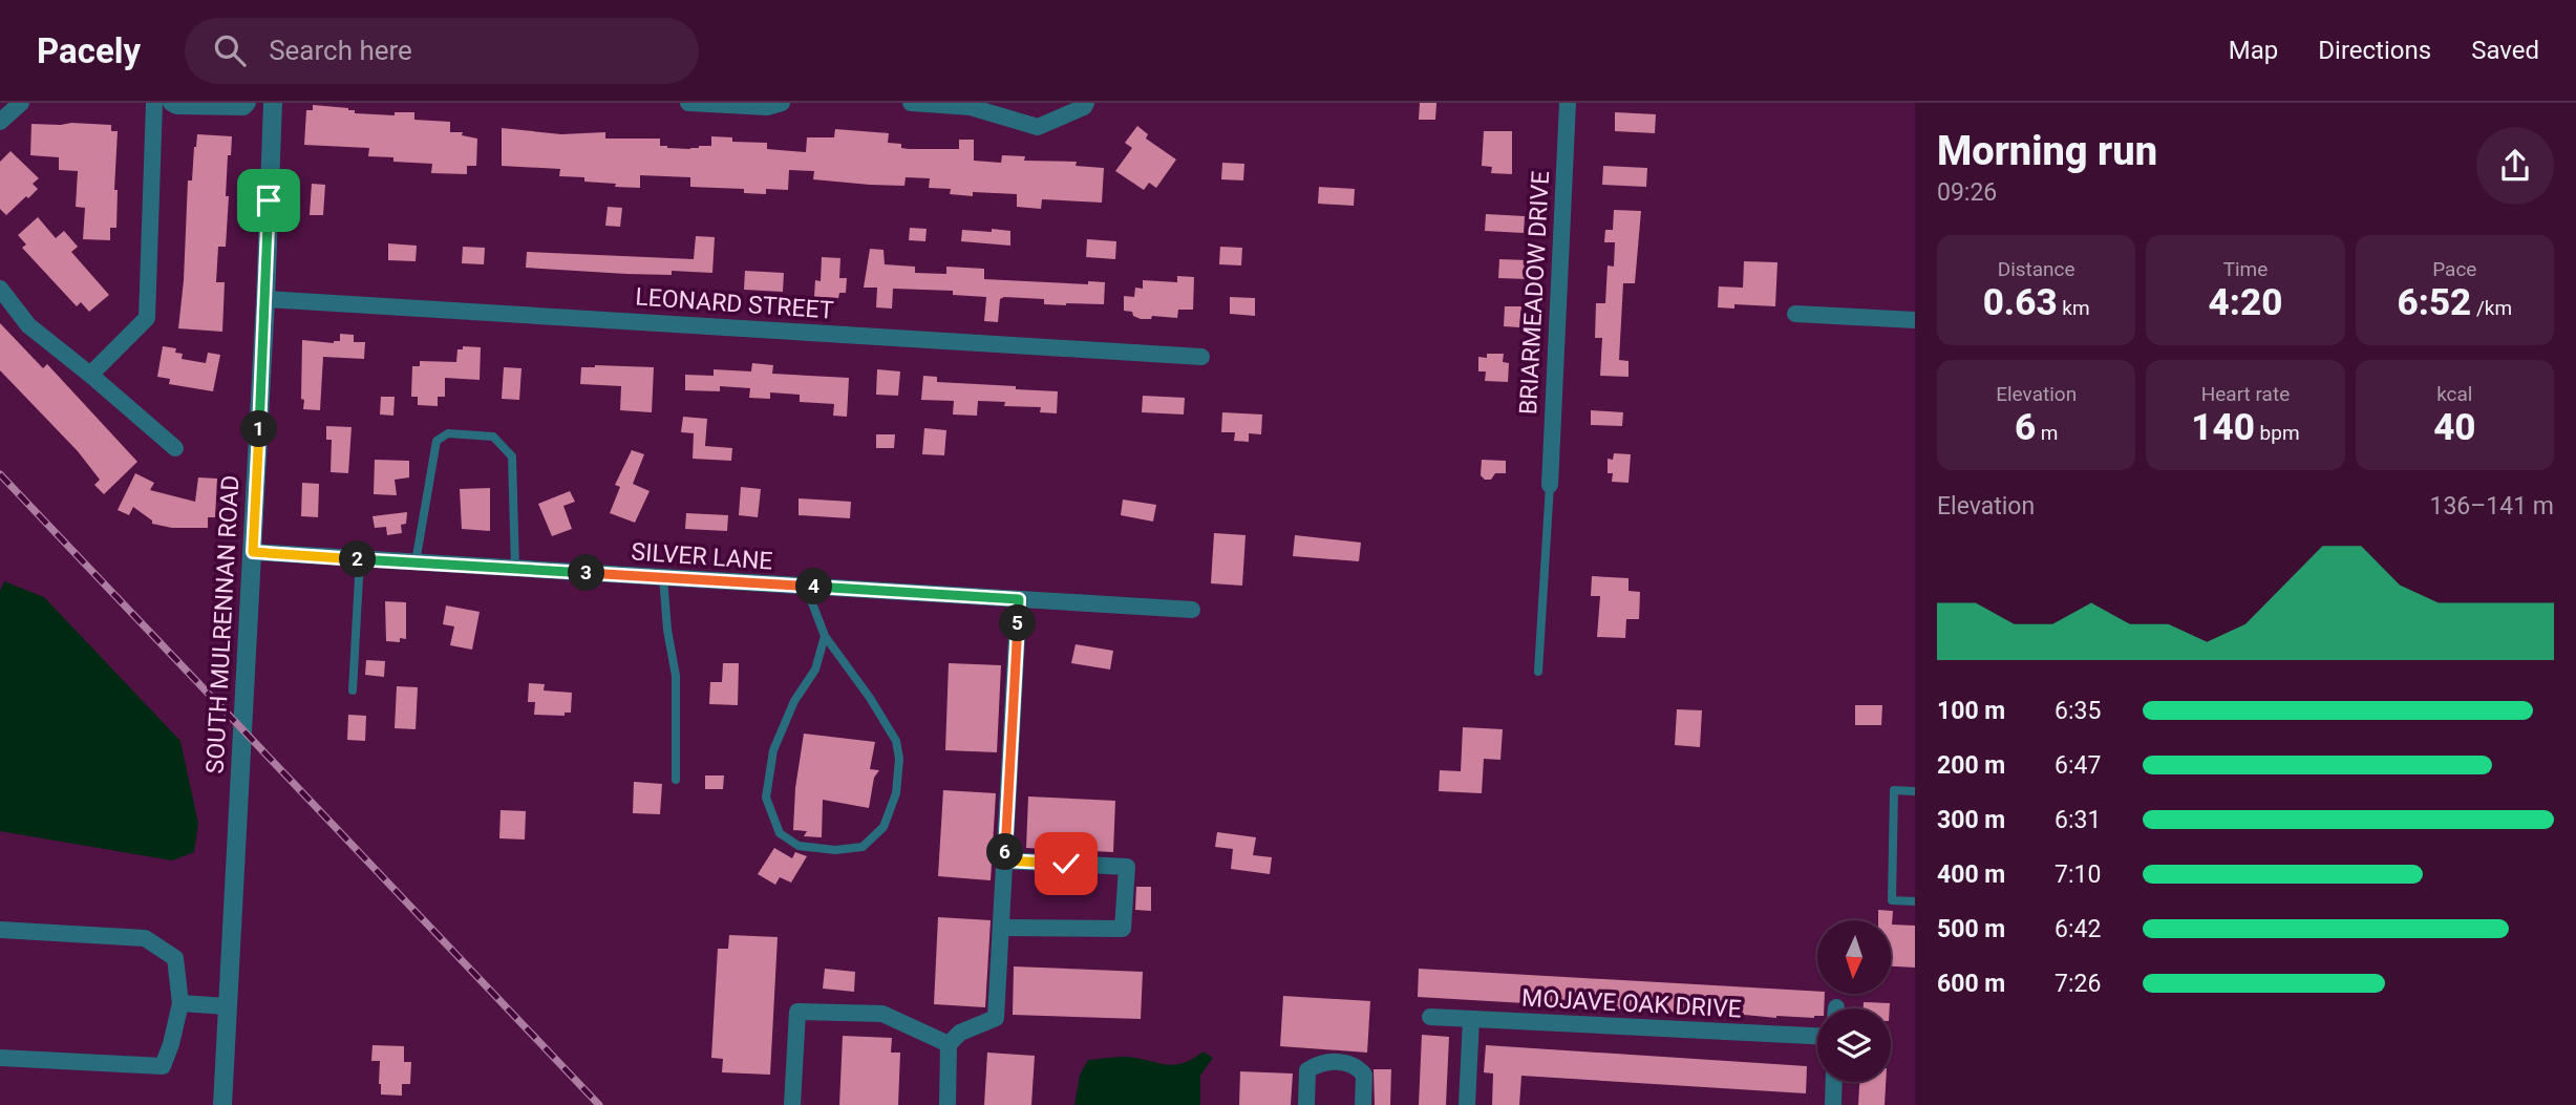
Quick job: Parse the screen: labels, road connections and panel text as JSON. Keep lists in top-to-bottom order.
{
  "streets": {
    "street": [
      "BRIARMEADOW DRIVE",
      "LEONARD STREET",
      "SILVER LANE",
      "SOUTH MULRENNAN ROAD",
      "MOJAVE OAK DRIVE"
    ]
  },
  "crossings": [
    ["LEONARD STREET", "SOUTH MULRENNAN ROAD"],
    ["SILVER LANE", "SOUTH MULRENNAN ROAD"]
  ],
  "north": "bottom",
  "page": {
    "header": "Pacely",
    "search": "Search here",
    "nav": ["Map", "Directions", "Saved"],
    "heading": ["Morning run", "09:26"],
    "stats": [
      ["Distance", "0.63 km"],
      ["Time", "4:20"],
      ["Pace", "6:52 /km"],
      ["Elevation", "6 m"],
      ["Heart rate", "140 bpm"],
      ["kcal", "40"]
    ],
    "pins": [
      "1",
      "2",
      "3",
      "4",
      "5",
      "6"
    ],
    "chart": ["Elevation", "136–141 m"],
    "list": [
      {
        "name": "100 m",
        "note": "6:35"
      },
      {
        "name": "200 m",
        "note": "6:47"
      },
      {
        "name": "300 m",
        "note": "6:31"
      },
      {
        "name": "400 m",
        "note": "7:10"
      },
      {
        "name": "500 m",
        "note": "6:42"
      },
      {
        "name": "600 m",
        "note": "7:26"
      }
    ]
  }
}
